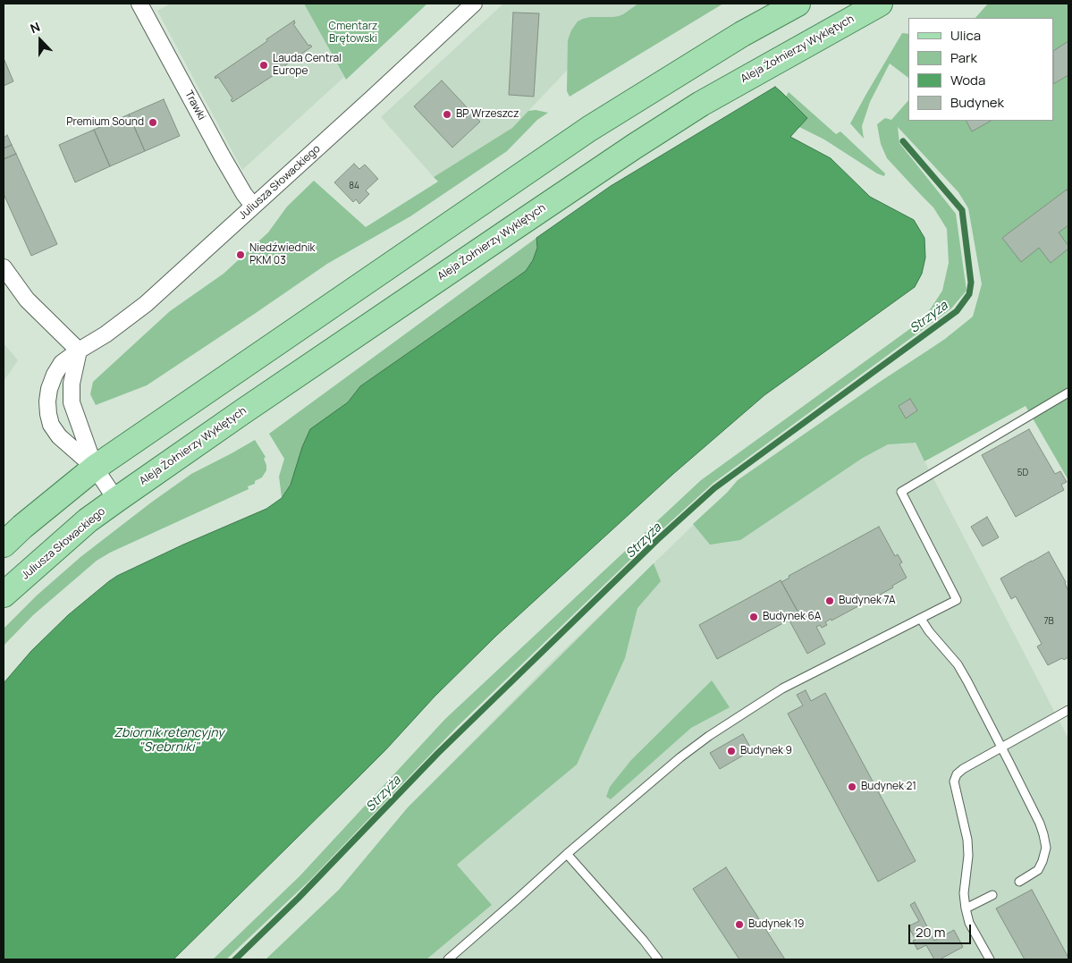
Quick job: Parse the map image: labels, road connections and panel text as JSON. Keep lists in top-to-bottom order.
{
  "streets": {
    "main road": ["Aleja Żołnierzy Wyklętych", "Juliusza Słowackiego"],
    "street": ["Trawki"]
  },
  "crossings": [
    ["Aleja Żołnierzy Wyklętych", "Juliusza Słowackiego"],
    ["Trawki", "Juliusza Słowackiego"]
  ],
  "water": ["Strzyża", "Zbiornik retencyjny \"Srebrniki\""],
  "parks": ["Cmentarz Brętowski"],
  "places": [
    "Lauda Central Europe",
    "BP Wrzeszcz",
    "Premium Sound",
    "Niedźwiednik PKM 03",
    "Budynek 7A",
    "Budynek 6A",
    "Budynek 9",
    "Budynek 21",
    "Budynek 19"
  ],
  "house_numbers": ["84", "5D", "7B"],
  "legend": [
    "Ulica",
    "Park",
    "Woda",
    "Budynek"
  ],
  "scale_bar": "20 m",
  "north": "top"
}
